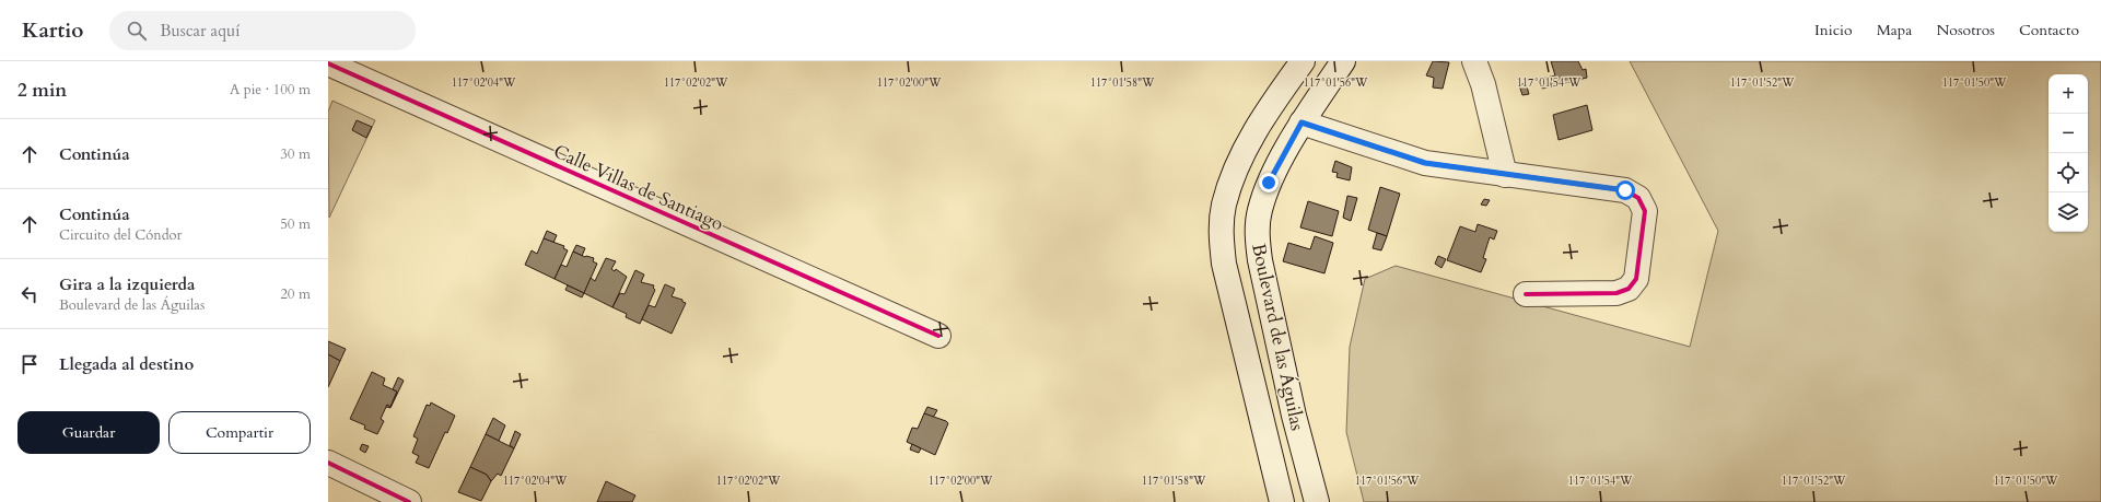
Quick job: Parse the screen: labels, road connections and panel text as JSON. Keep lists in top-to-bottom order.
{
  "streets": {
    "street": ["Calle Villas de Santiago", "Boulevard de las Águilas"]
  },
  "page": {
    "header": "Kartio",
    "search": "Buscar aquí",
    "nav": [
      "Inicio",
      "Mapa",
      "Nosotros",
      "Contacto"
    ],
    "heading": ["2 min", "A pie · 100 m"],
    "map_buttons": ["+", "−"],
    "list": [
      ["Continúa", "30 m"],
      ["Continúa", "Circuito del Cóndor", "50 m"],
      ["Gira a la izquierda", "Boulevard de las Águilas", "20 m"],
      "Llegada al destino"
    ],
    "buttons": ["Guardar", "Compartir"]
  },
  "coordinates": [
    "117°02'04\"W",
    "117°02'02\"W",
    "117°02'00\"W",
    "117°01'58\"W",
    "117°01'56\"W",
    "117°01'54\"W",
    "117°01'52\"W",
    "117°01'50\"W"
  ]
}
